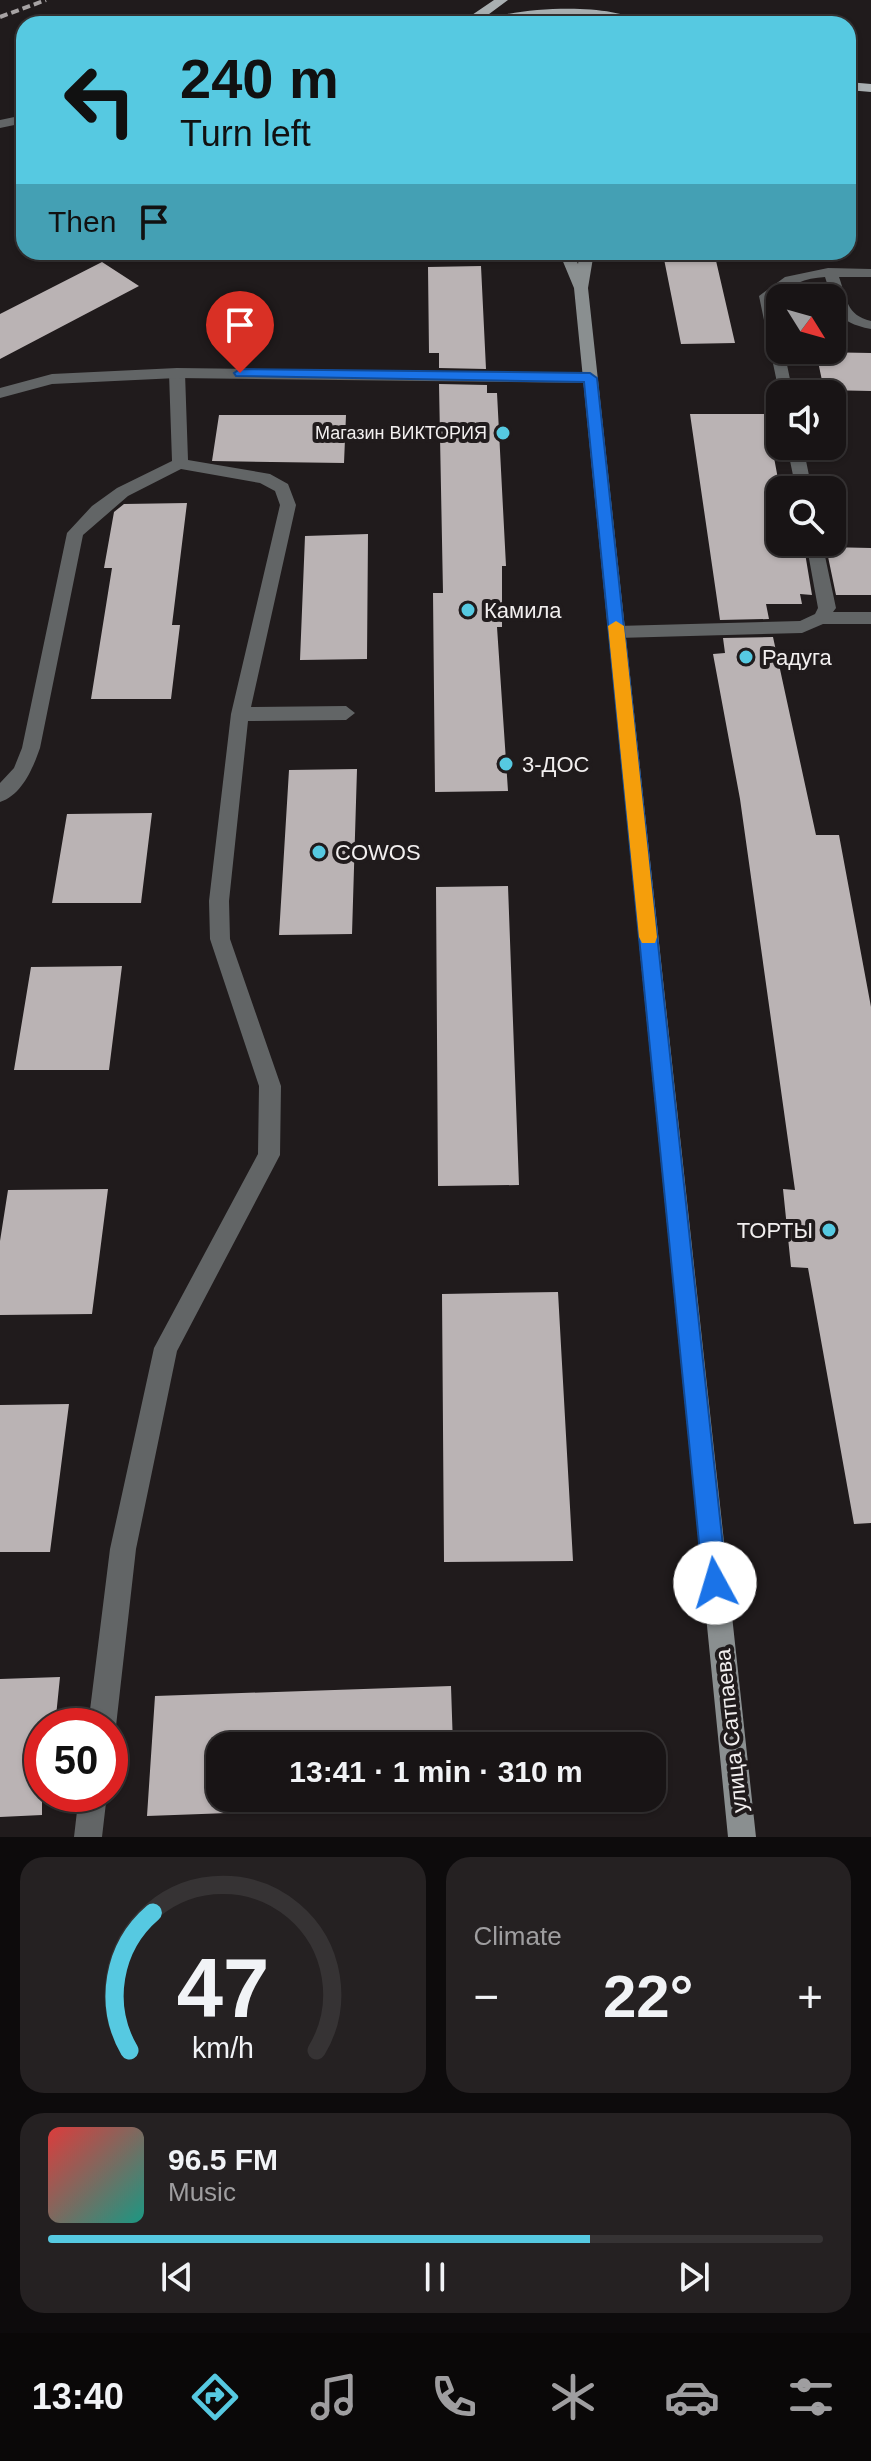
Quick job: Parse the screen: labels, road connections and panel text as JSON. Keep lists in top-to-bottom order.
{
  "streets": {
    "main road": ["улица Сатпаева"]
  },
  "places": [
    "Магазин ВИКТОРИЯ",
    "Камила",
    "Радуга",
    "3-ДОС",
    "COWOS",
    "ТОРТЫ"
  ],
  "north": "bottom right",
  "page": {
    "turn": ["240 m", "Turn left"],
    "then": "Then",
    "limit": "50",
    "trip": "13:41 · 1 min · 310 m",
    "tile": "Climate",
    "heat": ["−", "22°", "+"],
    "song": ["96.5 FM", "Music"],
    "tabs": "13:40",
    "gauge": ["47", "km/h"]
  }
}
